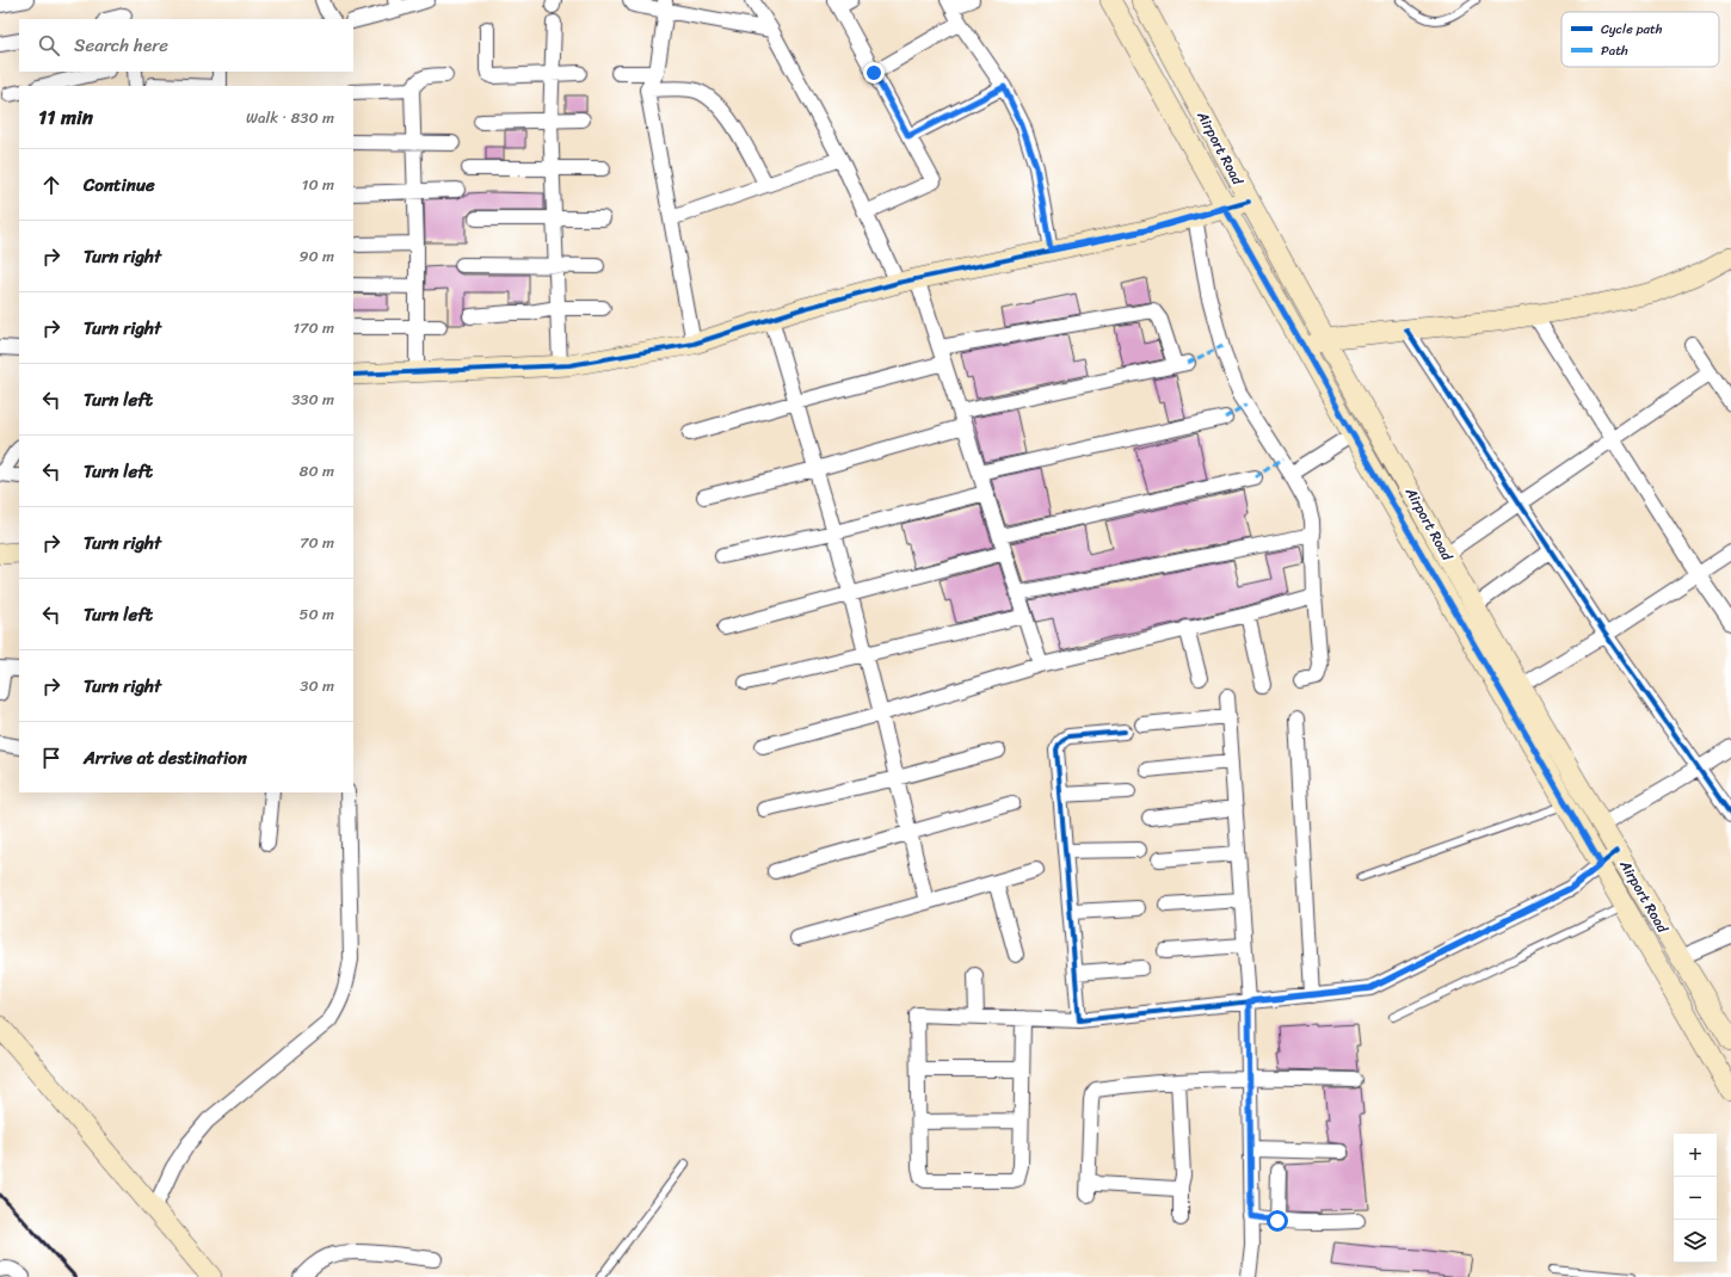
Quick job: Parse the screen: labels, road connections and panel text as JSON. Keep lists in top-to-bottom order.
{
  "streets": {
    "main road": ["Airport Road"]
  },
  "legend": ["Cycle path", "Path"],
  "page": {
    "search": "Search here",
    "heading": ["11 min", "Walk · 830 m"],
    "list": [
      ["Continue", "10 m"],
      ["Turn right", "90 m"],
      ["Turn right", "170 m"],
      ["Turn left", "330 m"],
      ["Turn left", "80 m"],
      ["Turn right", "70 m"],
      ["Turn left", "50 m"],
      ["Turn right", "30 m"],
      "Arrive at destination"
    ],
    "map_buttons": ["+", "−"]
  }
}
